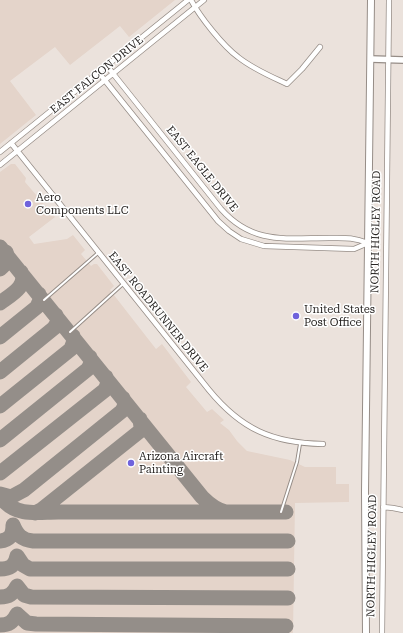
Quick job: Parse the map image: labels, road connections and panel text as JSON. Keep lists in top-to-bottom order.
{
  "streets": {
    "main road": ["NORTH HIGLEY ROAD"],
    "street": ["EAST FALCON DRIVE", "EAST EAGLE DRIVE", "EAST ROADRUNNER DRIVE"]
  },
  "crossings": [
    ["EAST FALCON DRIVE", "EAST EAGLE DRIVE"],
    ["EAST FALCON DRIVE", "EAST ROADRUNNER DRIVE"],
    ["EAST EAGLE DRIVE", "NORTH HIGLEY ROAD"]
  ],
  "places": ["Aero Components LLC", "United States Post Office", "Arizona Aircraft Painting"]
}
